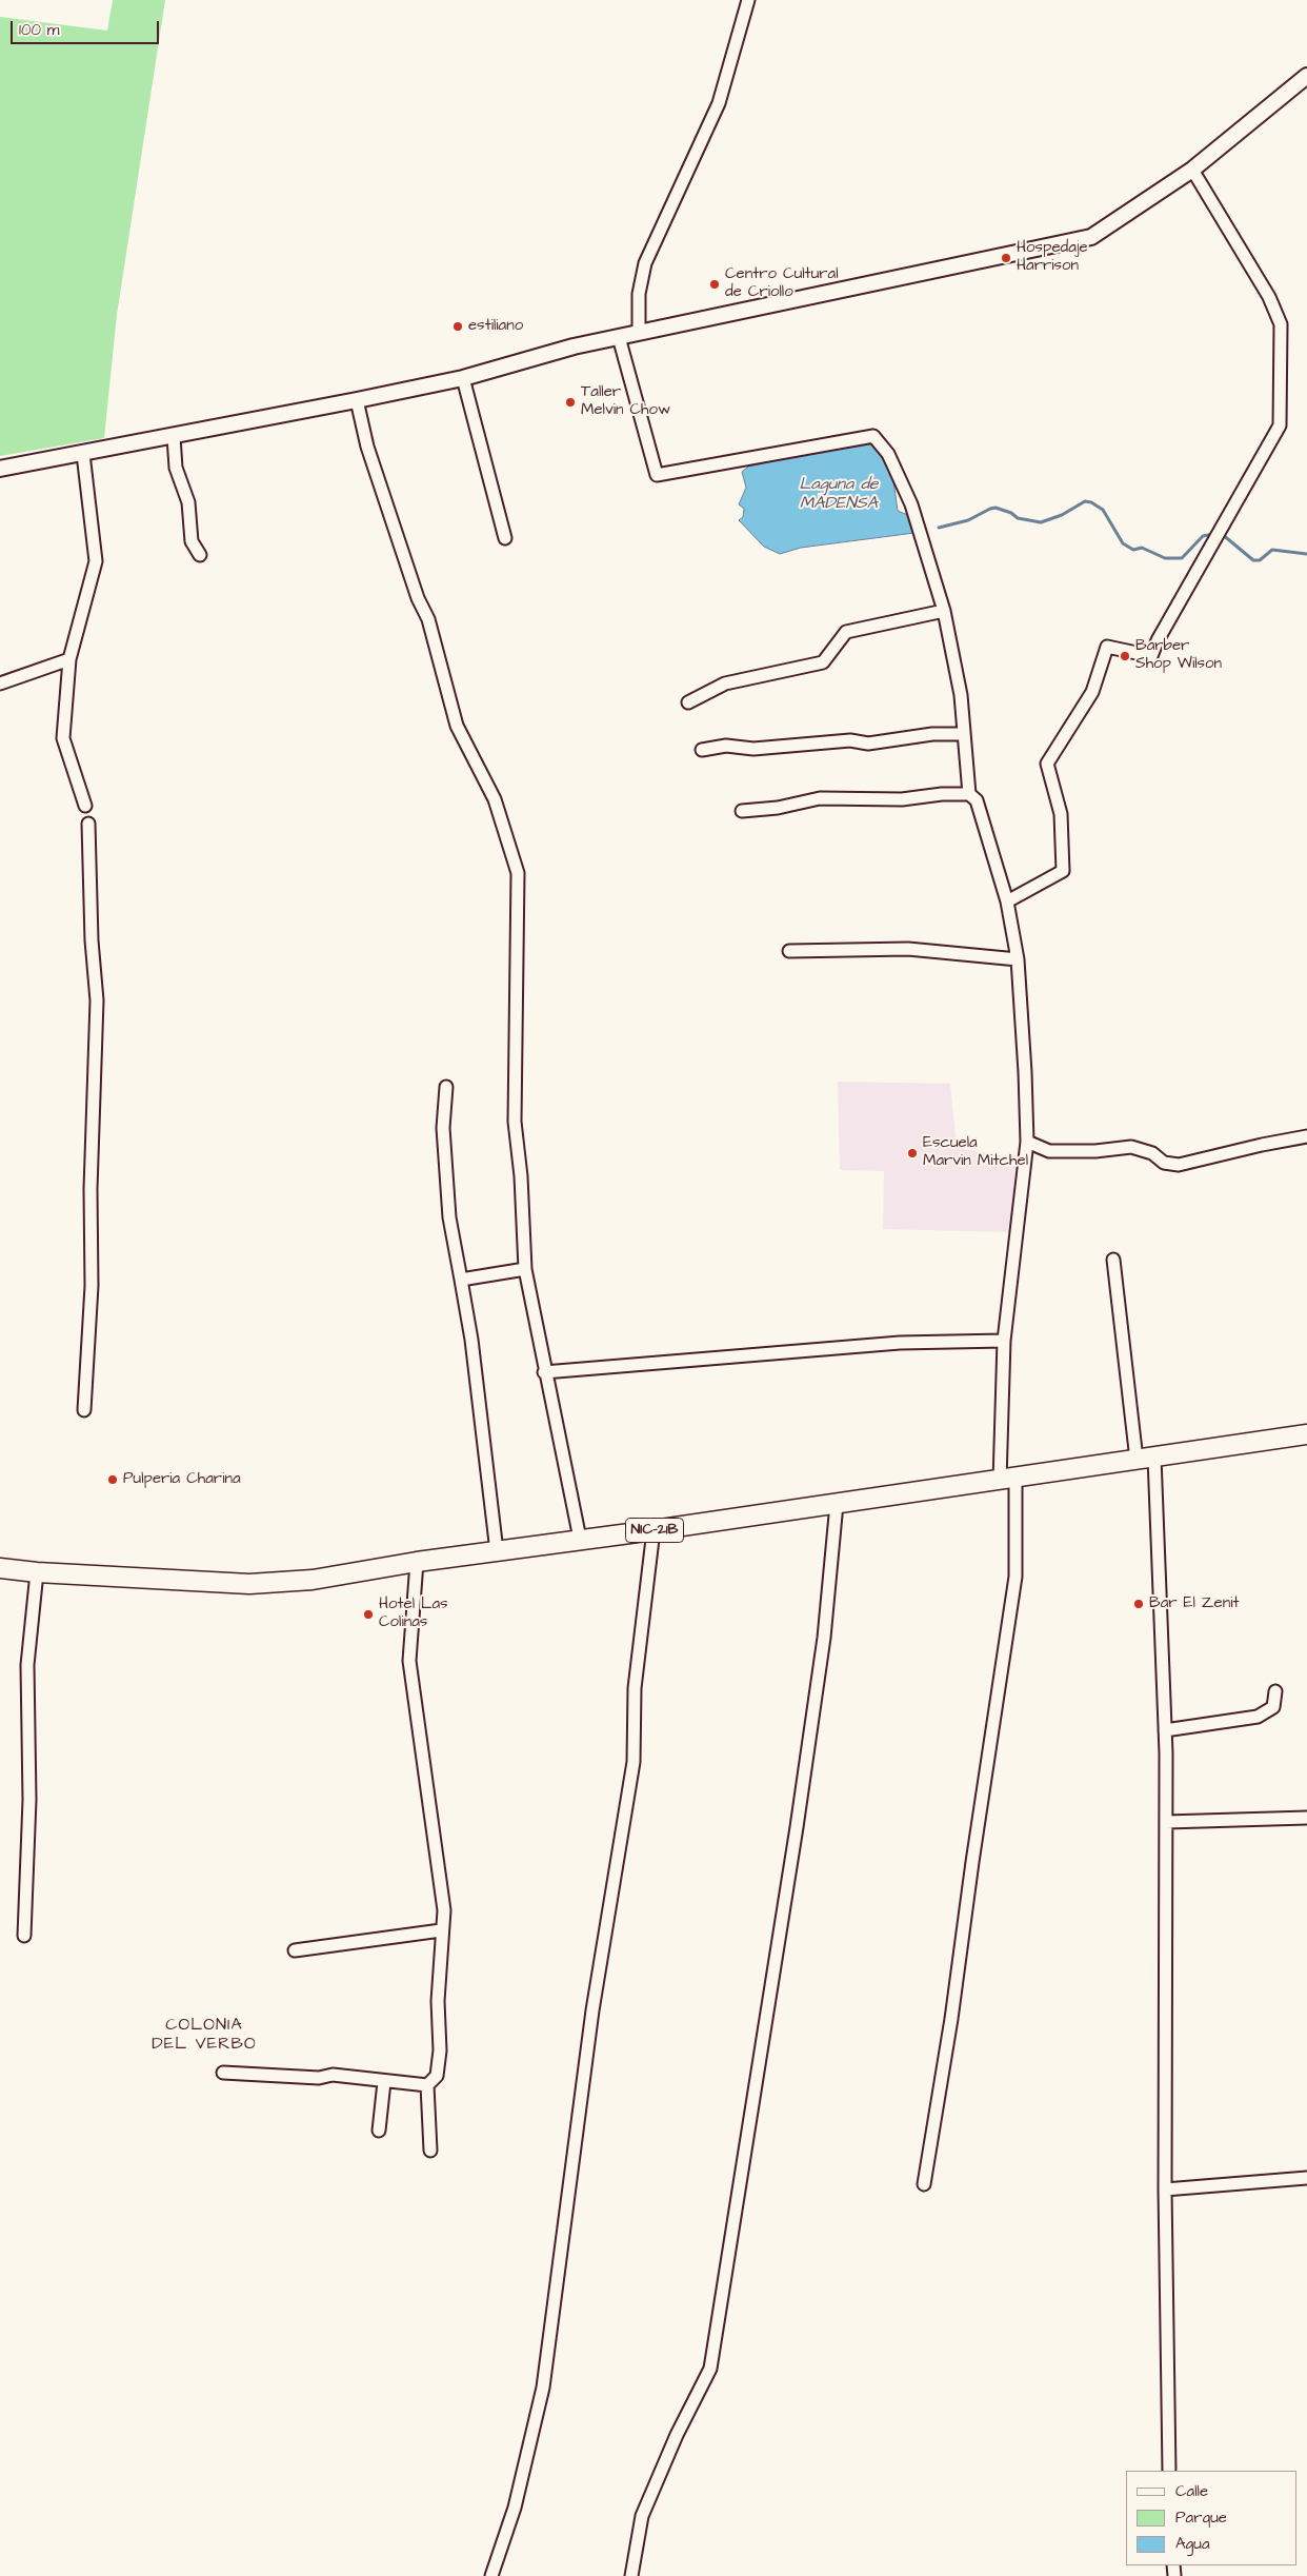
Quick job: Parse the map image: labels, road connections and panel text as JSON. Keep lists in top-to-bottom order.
{
  "streets": {
    "highway": ["NIC-21B"]
  },
  "districts": ["COLONIA DEL VERBO"],
  "water": ["Laguna de MADENSA"],
  "places": [
    "Hospedaje Harrison",
    "Centro Cultural de Criollo",
    "estiliano",
    "Taller Melvin Chow",
    "Barber Shop Wilson",
    "Escuela Marvin Mitchel",
    "Pulperia Charina",
    "Bar El Zenit",
    "Hotel Las Colinas"
  ],
  "legend": ["Calle", "Parque", "Agua"],
  "scale_bar": "100 m"
}
